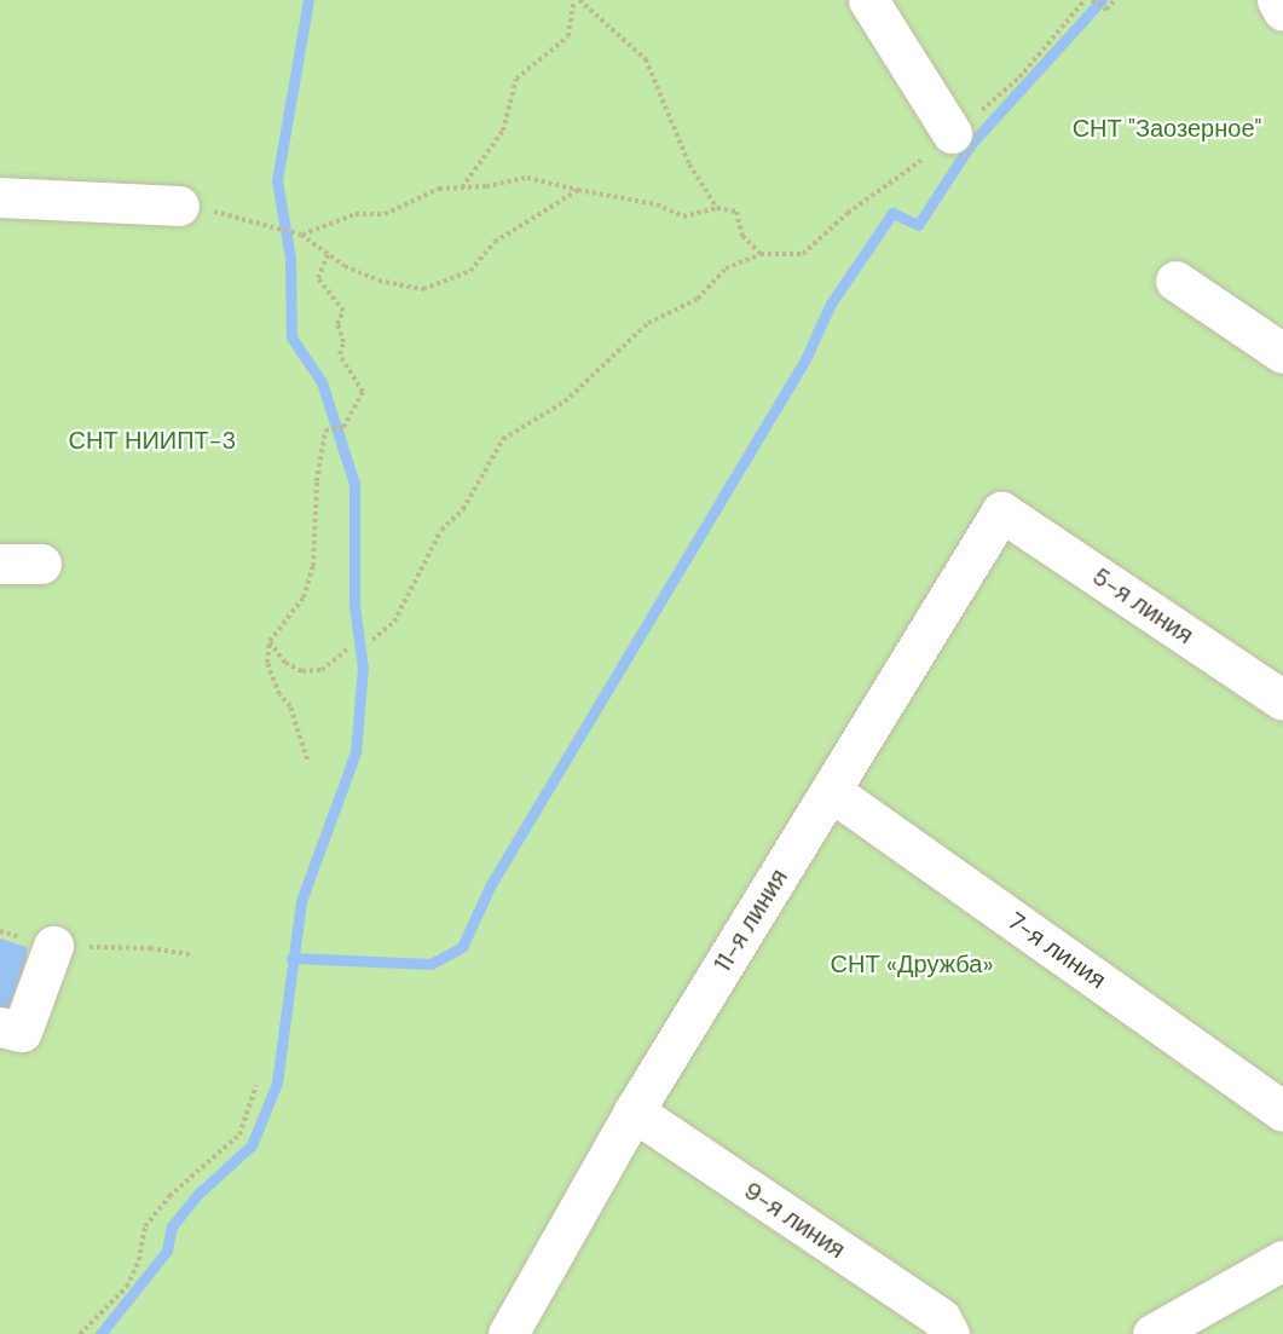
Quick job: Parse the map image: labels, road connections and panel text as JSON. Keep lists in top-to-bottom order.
{
  "streets": {
    "street": [
      "5-я линия",
      "11-я линия",
      "7-я линия",
      "9-я линия"
    ]
  },
  "crossings": [
    ["5-я линия", "11-я линия"],
    ["11-я линия", "7-я линия"],
    ["11-я линия", "9-я линия"]
  ],
  "parks": ["СНТ \"Заозерное\"", "СНТ НИИПТ-3", "СНТ «Дружба»"]
}
